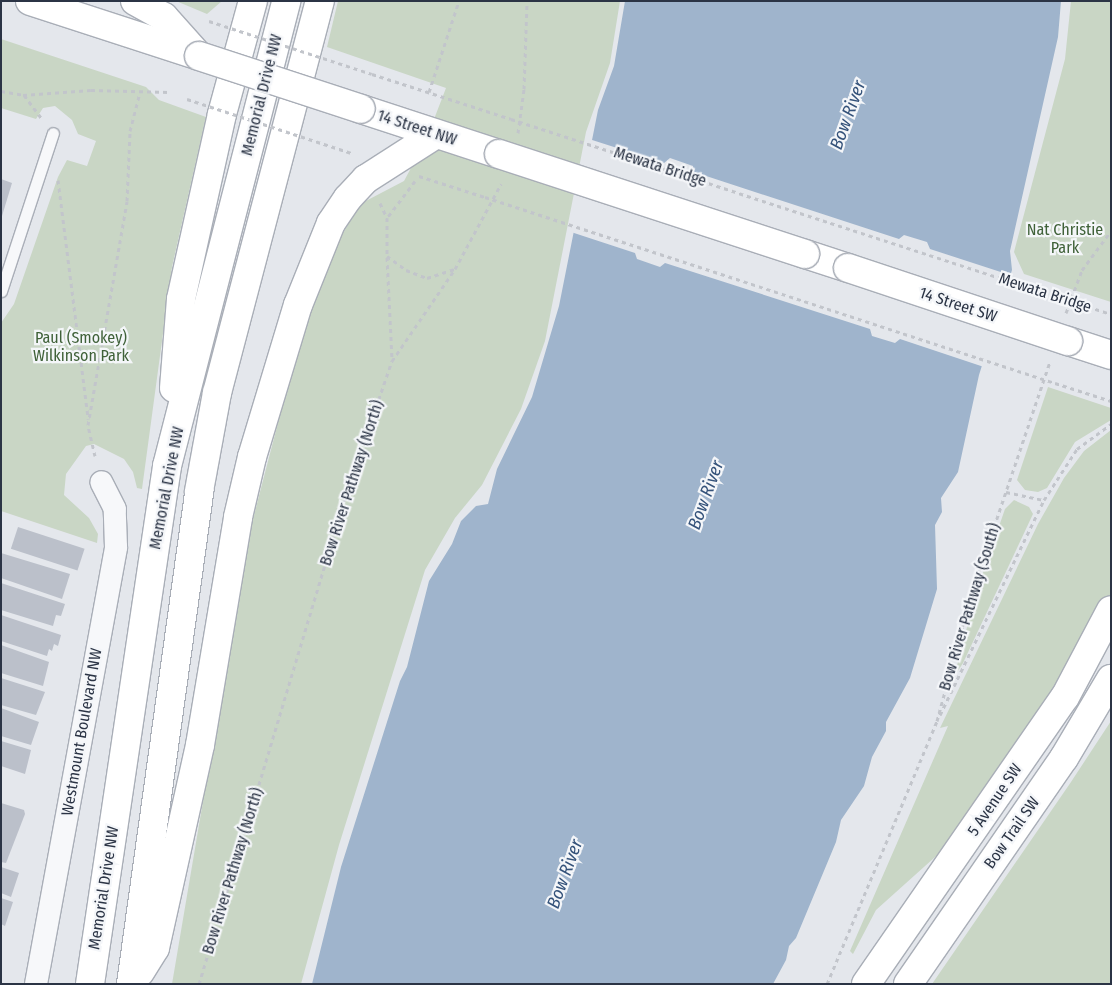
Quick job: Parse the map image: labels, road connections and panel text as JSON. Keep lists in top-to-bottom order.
{
  "streets": {
    "main road": [
      "Memorial Drive NW",
      "14 Street NW",
      "14 Street SW",
      "5 Avenue SW",
      "Bow Trail SW"
    ],
    "street": ["Westmount Boulevard NW"],
    "path": ["Mewata Bridge", "Bow River Pathway (North)", "Bow River Pathway (South)"]
  },
  "crossings": [
    ["14 Street NW", "14 Street SW"],
    ["14 Street SW", "Bow River Pathway (South)"]
  ],
  "water": ["Bow River"],
  "parks": ["Nat Christie Park", "Paul (Smokey) Wilkinson Park"]
}
